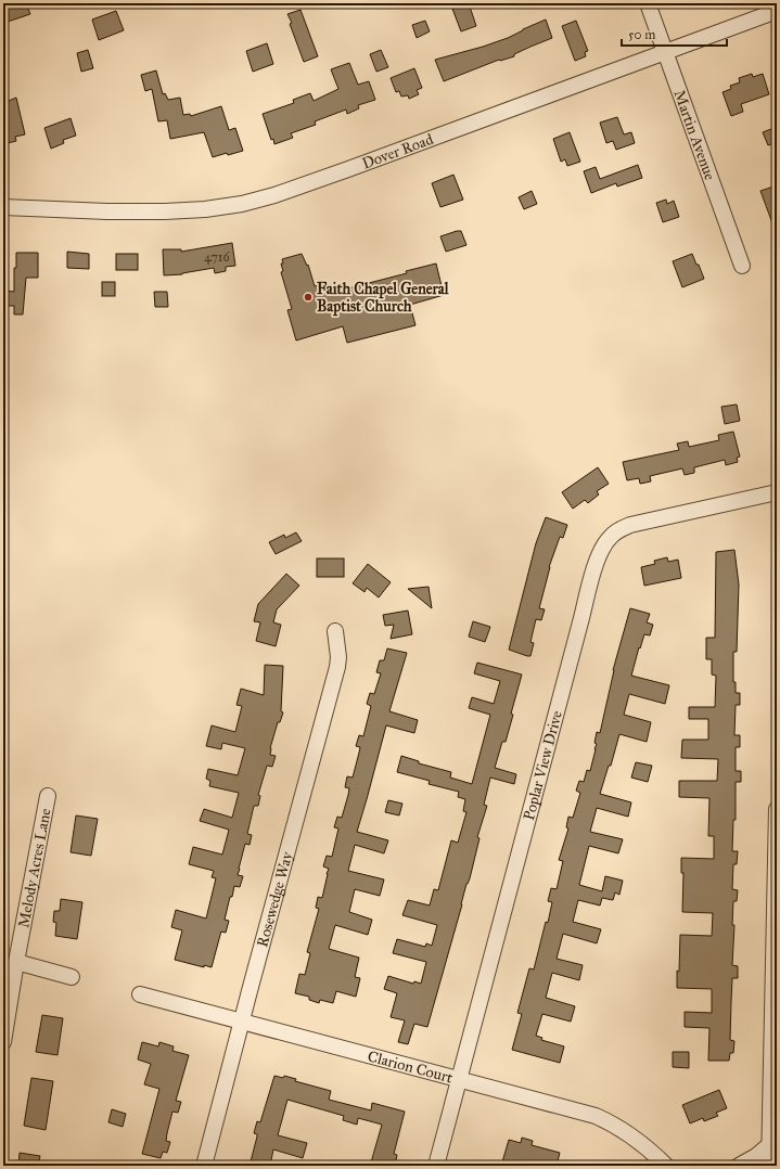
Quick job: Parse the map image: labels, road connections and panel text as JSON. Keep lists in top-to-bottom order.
{
  "streets": {
    "street": [
      "Martin Avenue",
      "Dover Road",
      "Poplar View Drive",
      "Melody Acres Lane",
      "Rosewedge Way",
      "Clarion Court"
    ]
  },
  "crossings": [
    ["Martin Avenue", "Dover Road"],
    ["Poplar View Drive", "Clarion Court"],
    ["Rosewedge Way", "Clarion Court"]
  ],
  "places": ["Faith Chapel General Baptist Church"],
  "house_numbers": ["4716"],
  "scale_bar": "50 m"
}
